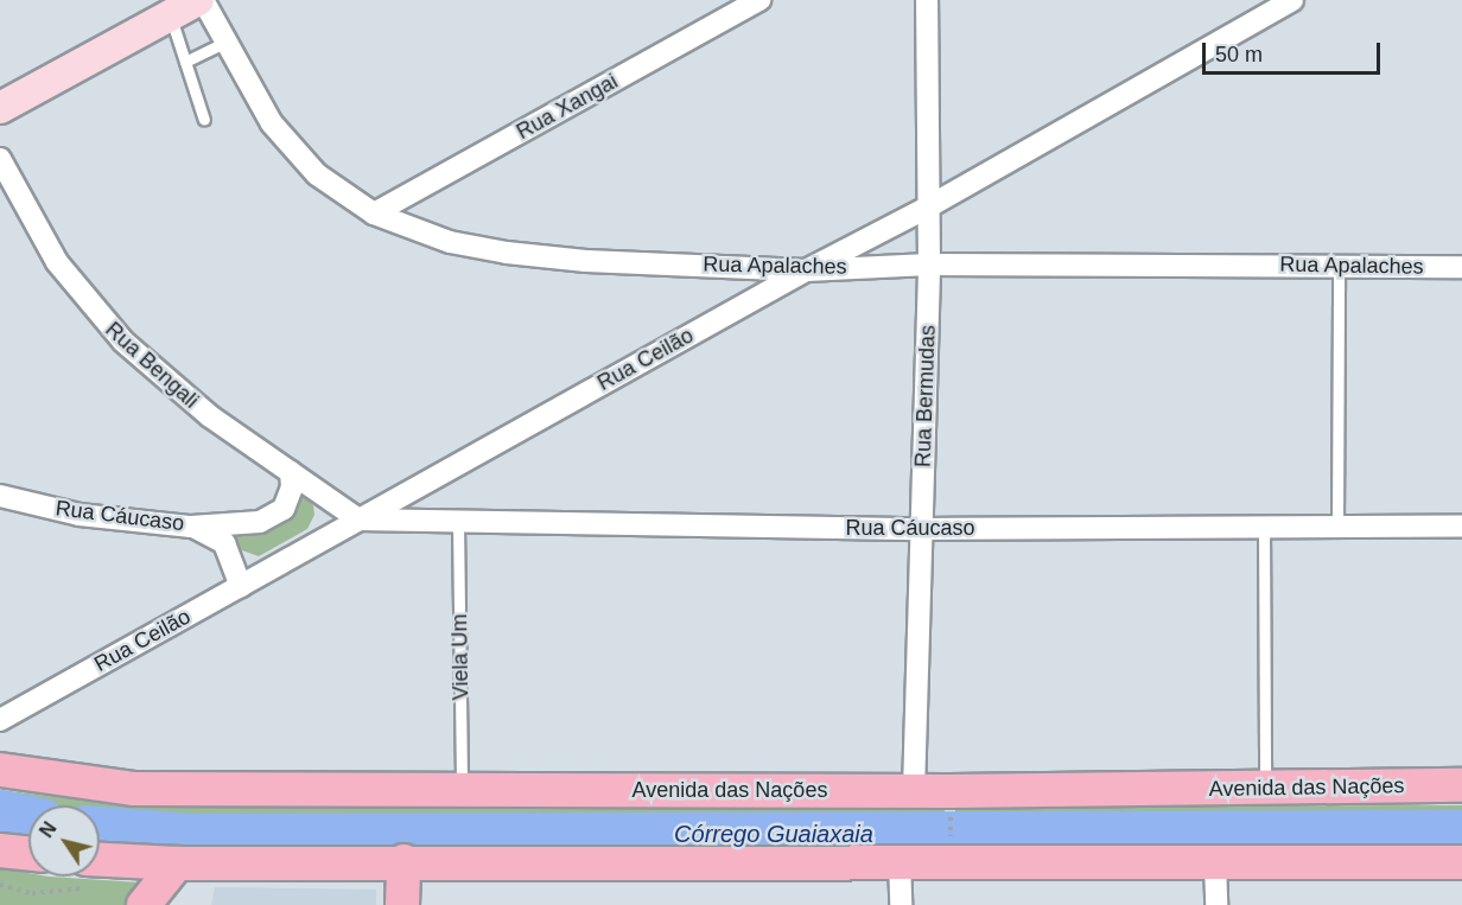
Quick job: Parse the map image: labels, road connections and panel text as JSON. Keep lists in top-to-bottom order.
{
  "streets": {
    "main road": ["Avenida das Nações"],
    "street": [
      "Rua Xangai",
      "Rua Apalaches",
      "Rua Ceilão",
      "Rua Bengali",
      "Rua Bermudas",
      "Rua Cáucaso"
    ],
    "lane": ["Viela Um"]
  },
  "crossings": [
    ["Rua Xangai", "Rua Apalaches"],
    ["Rua Apalaches", "Rua Ceilão"],
    ["Rua Apalaches", "Rua Bermudas"],
    ["Rua Ceilão", "Rua Bengali"],
    ["Rua Ceilão", "Rua Bermudas"],
    ["Rua Ceilão", "Rua Cáucaso"],
    ["Rua Bengali", "Rua Cáucaso"],
    ["Rua Bermudas", "Rua Cáucaso"],
    ["Rua Bermudas", "Avenida das Nações"],
    ["Rua Cáucaso", "Viela Um"],
    ["Viela Um", "Avenida das Nações"]
  ],
  "water": ["Córrego Guaiaxaia"],
  "scale_bar": "50 m",
  "north": "top left"
}
